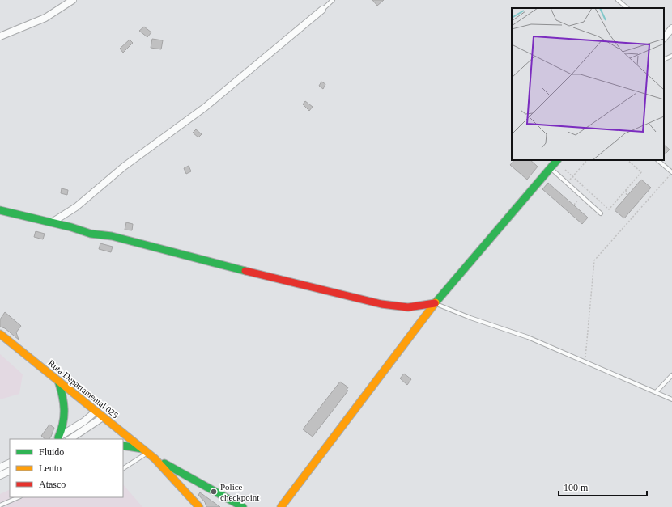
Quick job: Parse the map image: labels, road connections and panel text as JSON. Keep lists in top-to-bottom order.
{
  "streets": {
    "main road": ["Ruta Departamental 025"]
  },
  "places": ["Police checkpoint"],
  "legend": ["Fluido", "Lento", "Atasco"],
  "scale_bar": "100 m"
}
